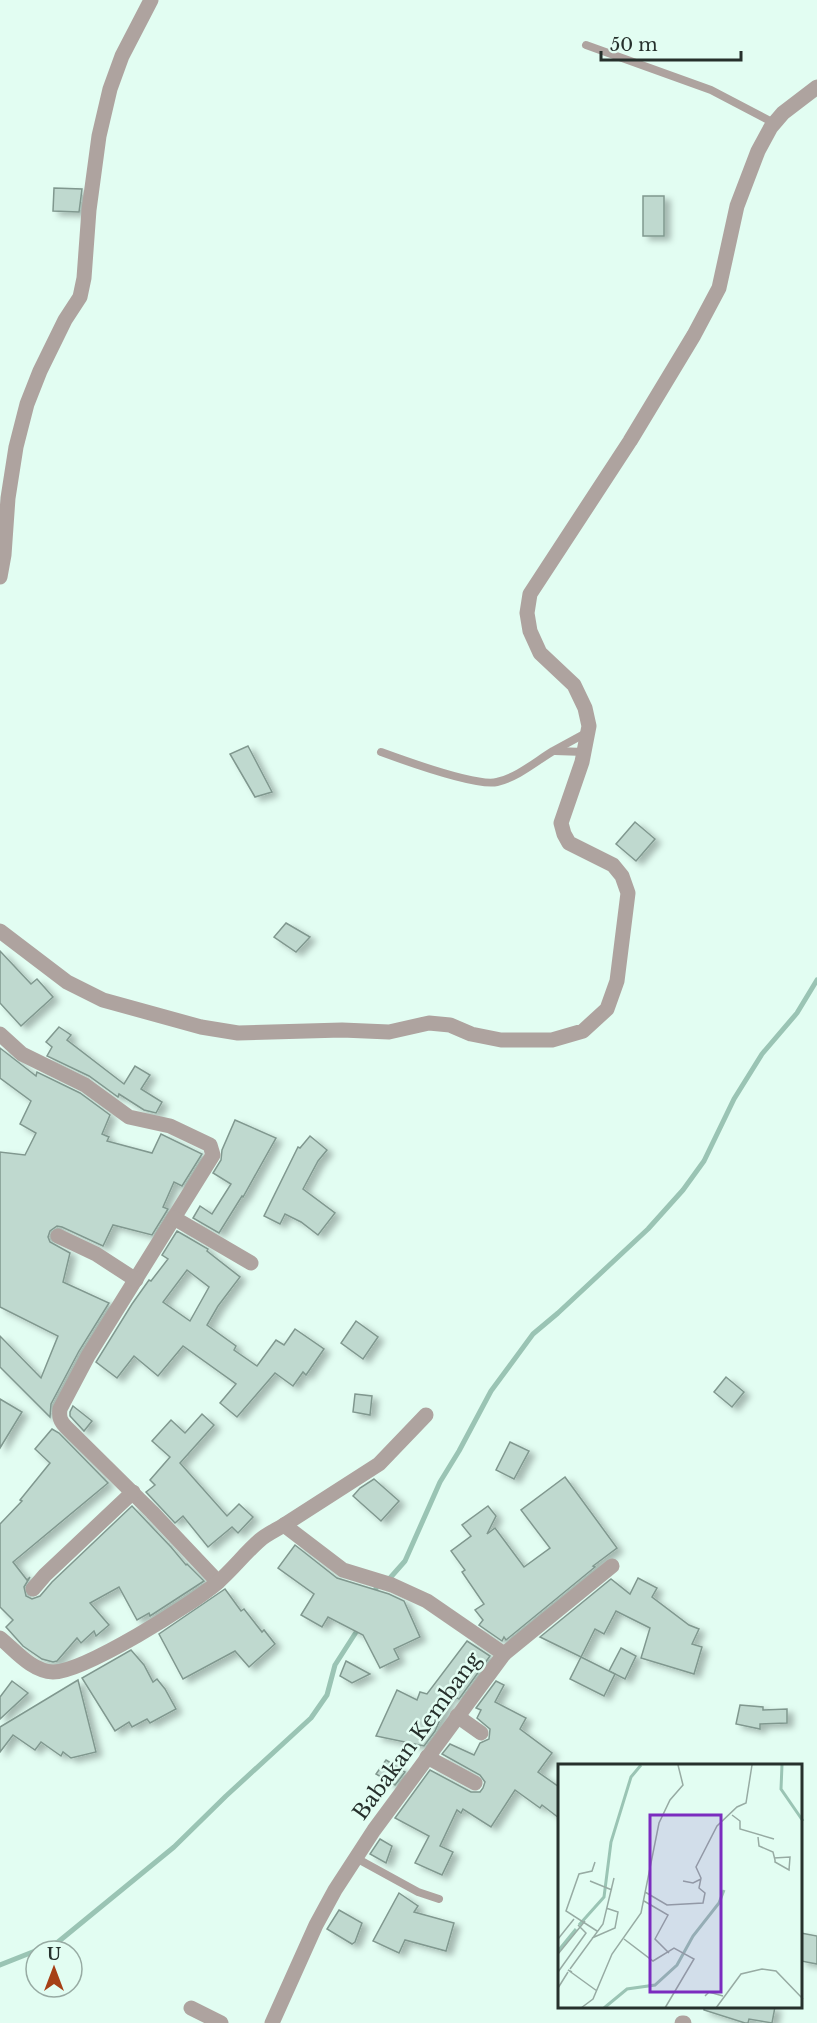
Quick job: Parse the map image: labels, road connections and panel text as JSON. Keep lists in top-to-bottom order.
{
  "streets": {
    "street": ["Babakan Kembang"]
  },
  "scale_bar": "50 m",
  "north": "top"
}
